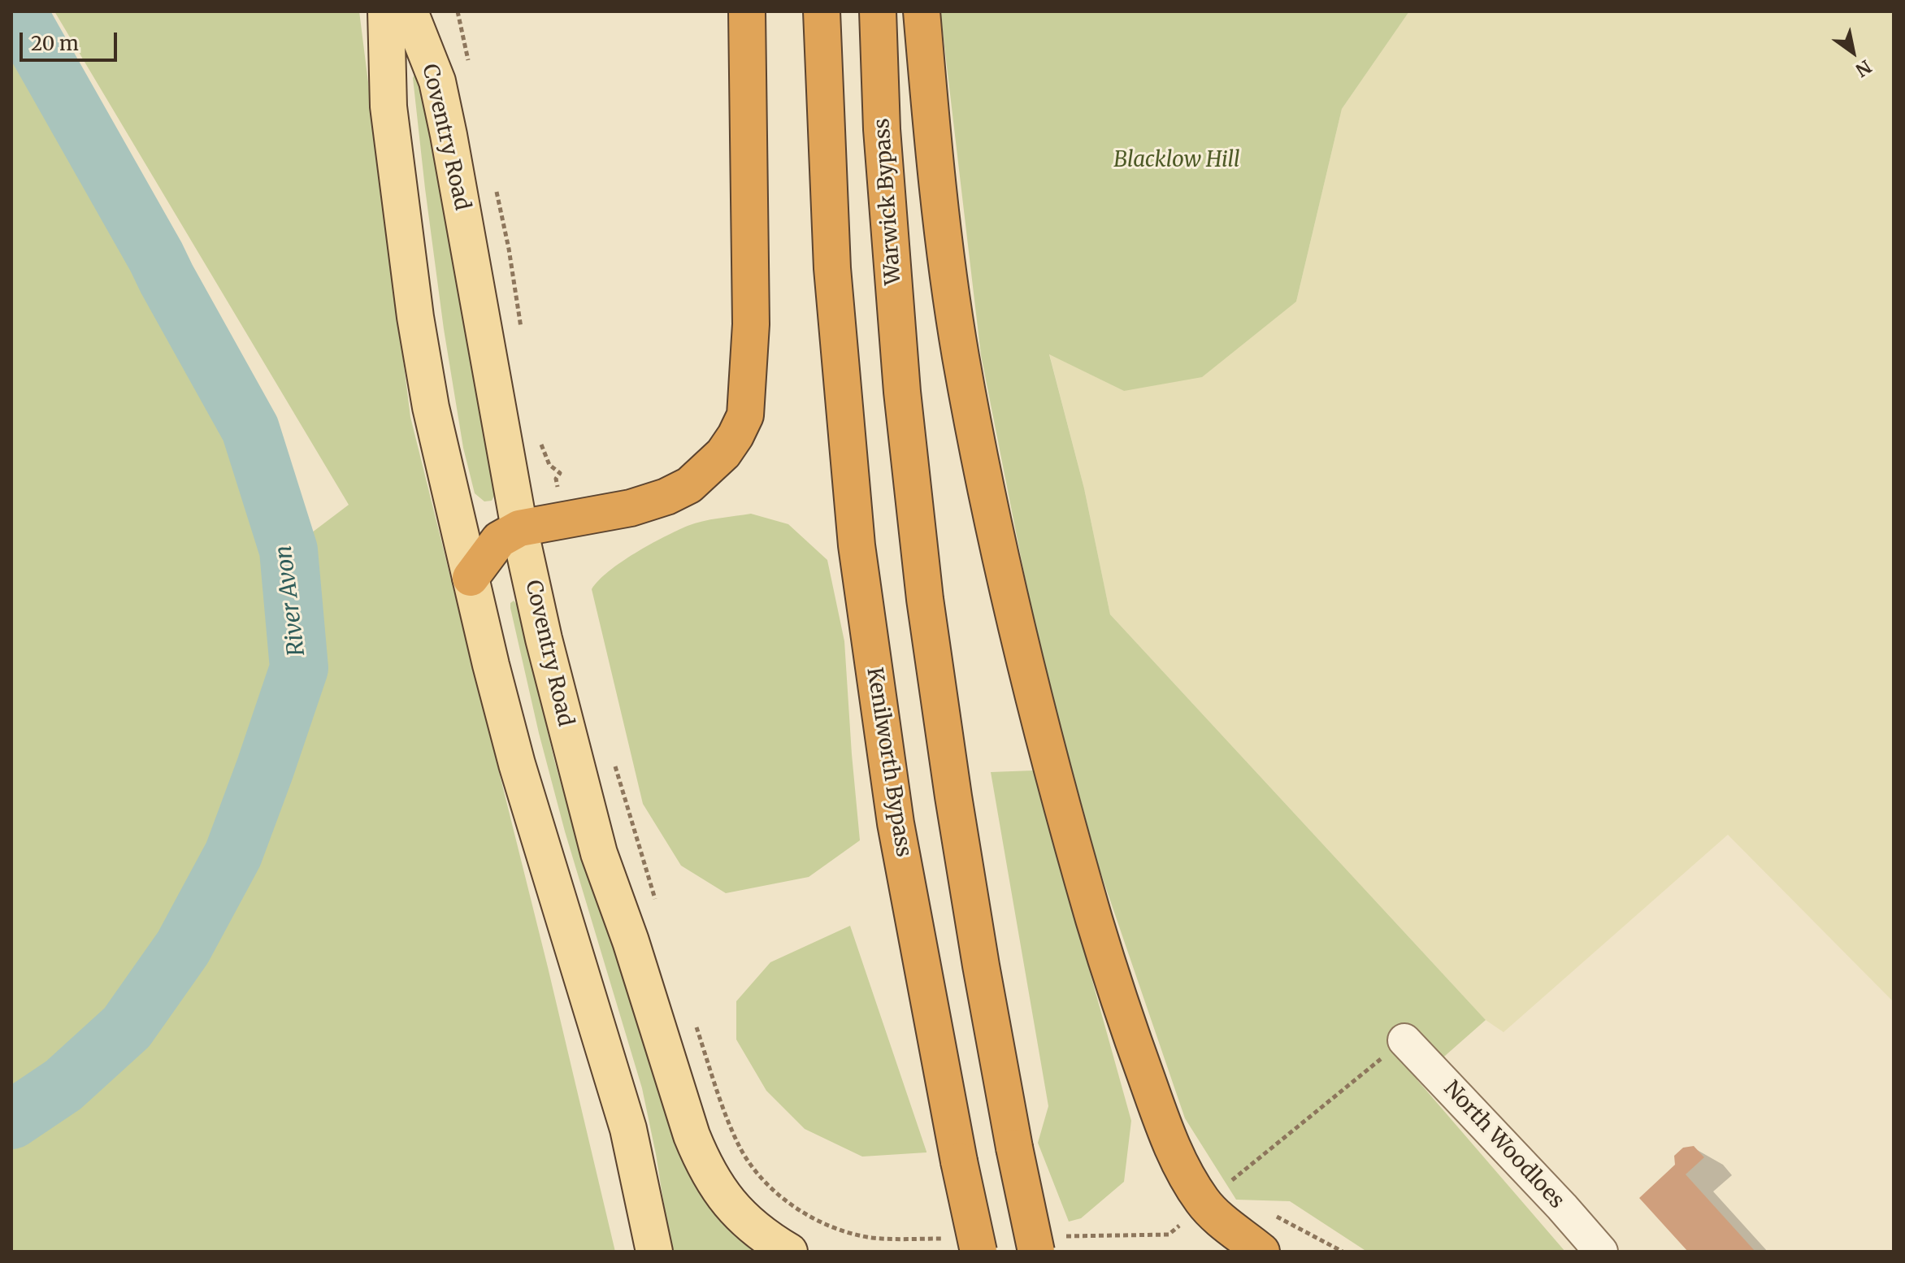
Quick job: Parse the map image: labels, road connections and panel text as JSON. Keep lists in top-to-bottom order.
{
  "streets": {
    "highway": ["Warwick Bypass", "Kenilworth Bypass"],
    "main road": ["Coventry Road"],
    "street": ["North Woodloes"]
  },
  "water": ["River Avon"],
  "parks": ["Blacklow Hill"],
  "scale_bar": "20 m",
  "north": "bottom right"
}
